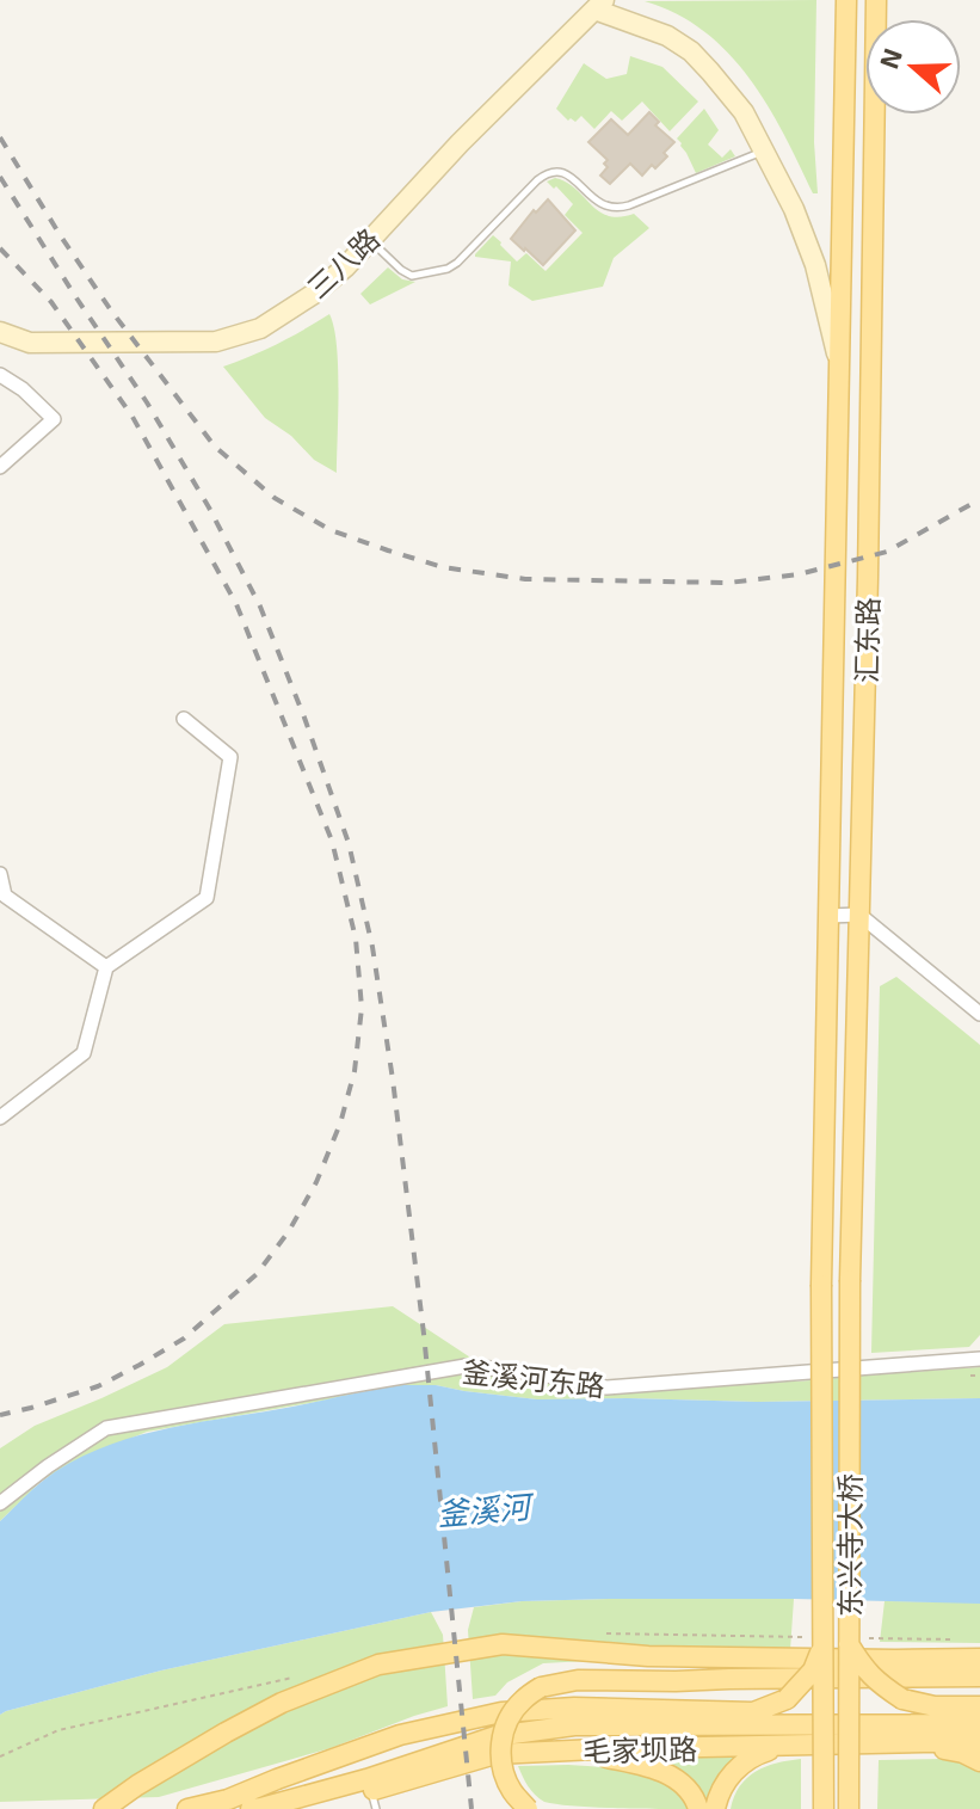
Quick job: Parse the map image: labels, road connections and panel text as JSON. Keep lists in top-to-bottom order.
{
  "streets": {
    "main road": [
      "三八路",
      "汇东路",
      "东兴寺大桥",
      "毛家坝路"
    ],
    "street": ["釜溪河东路"]
  },
  "crossings": [
    ["汇东路", "东兴寺大桥"]
  ],
  "water": ["釜溪河"],
  "north": "left"
}
